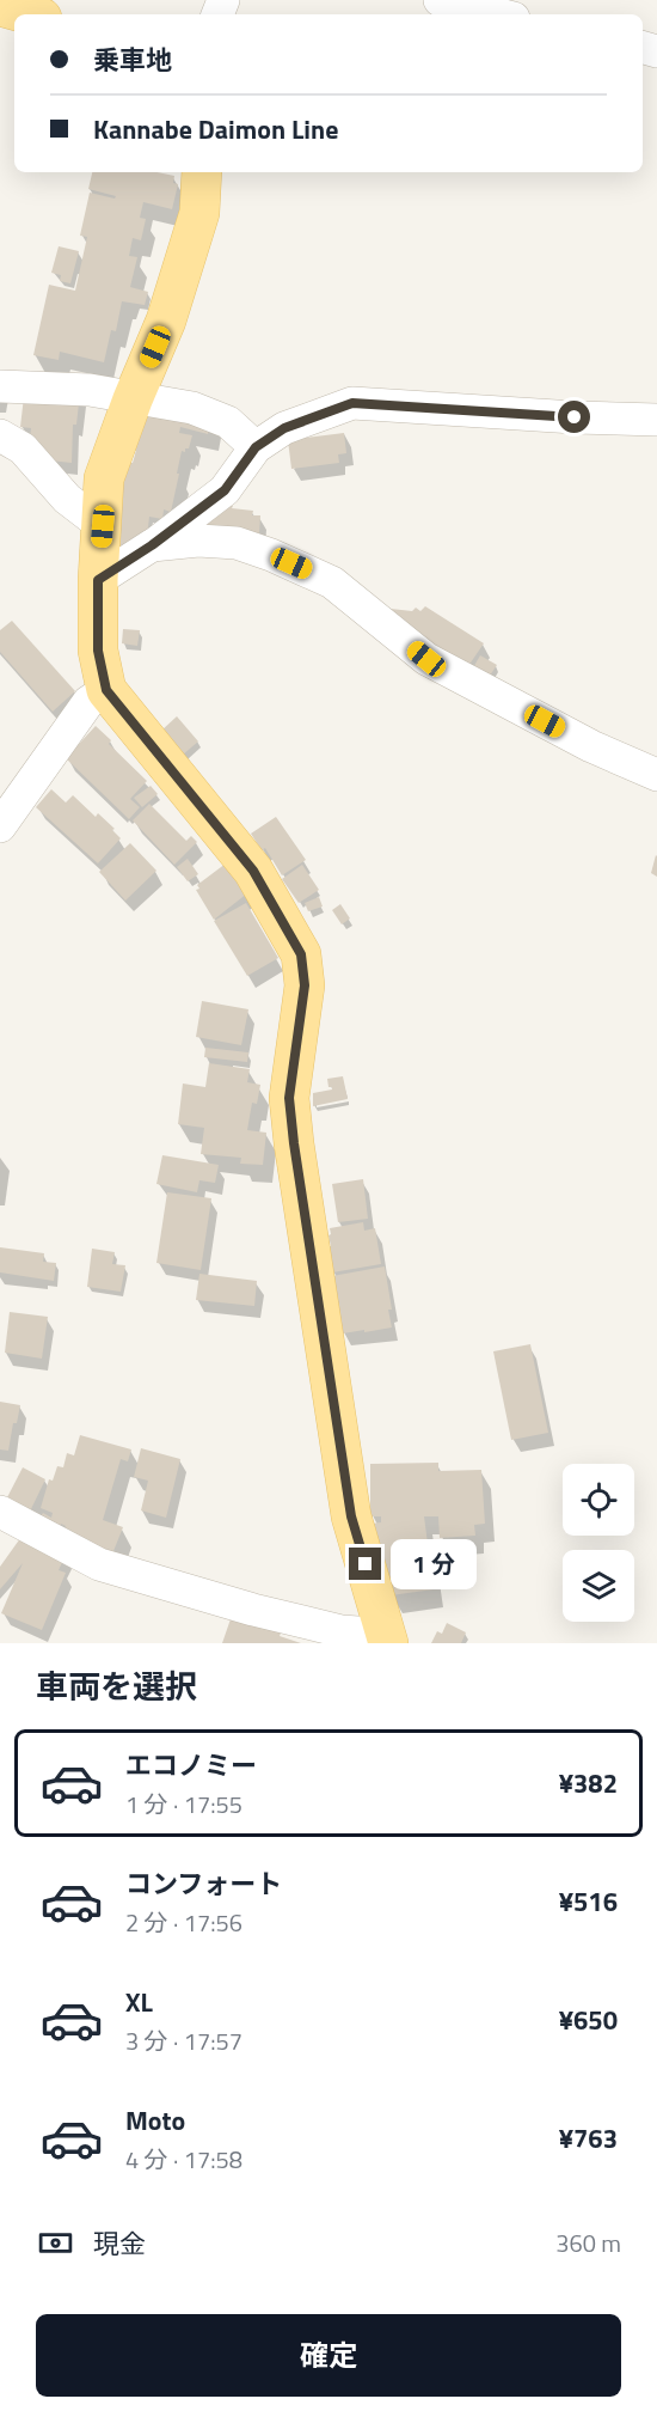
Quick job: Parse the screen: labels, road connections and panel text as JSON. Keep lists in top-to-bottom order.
{
  "page": {
    "banner": ["乗車地", "Kannabe Daimon Line"],
    "bubble": "1 分",
    "heading": "車両を選択",
    "list": [
      {
        "name": "エコノミー",
        "note": "1 分 · 17:55",
        "value": "¥382"
      },
      {
        "name": "コンフォート",
        "note": "2 分 · 17:56",
        "value": "¥516"
      },
      {
        "name": "XL",
        "note": "3 分 · 17:57",
        "value": "¥650"
      },
      {
        "name": "Moto",
        "note": "4 分 · 17:58",
        "value": "¥763"
      }
    ],
    "pay": ["現金", "360 m"],
    "buttons": "確定"
  }
}
